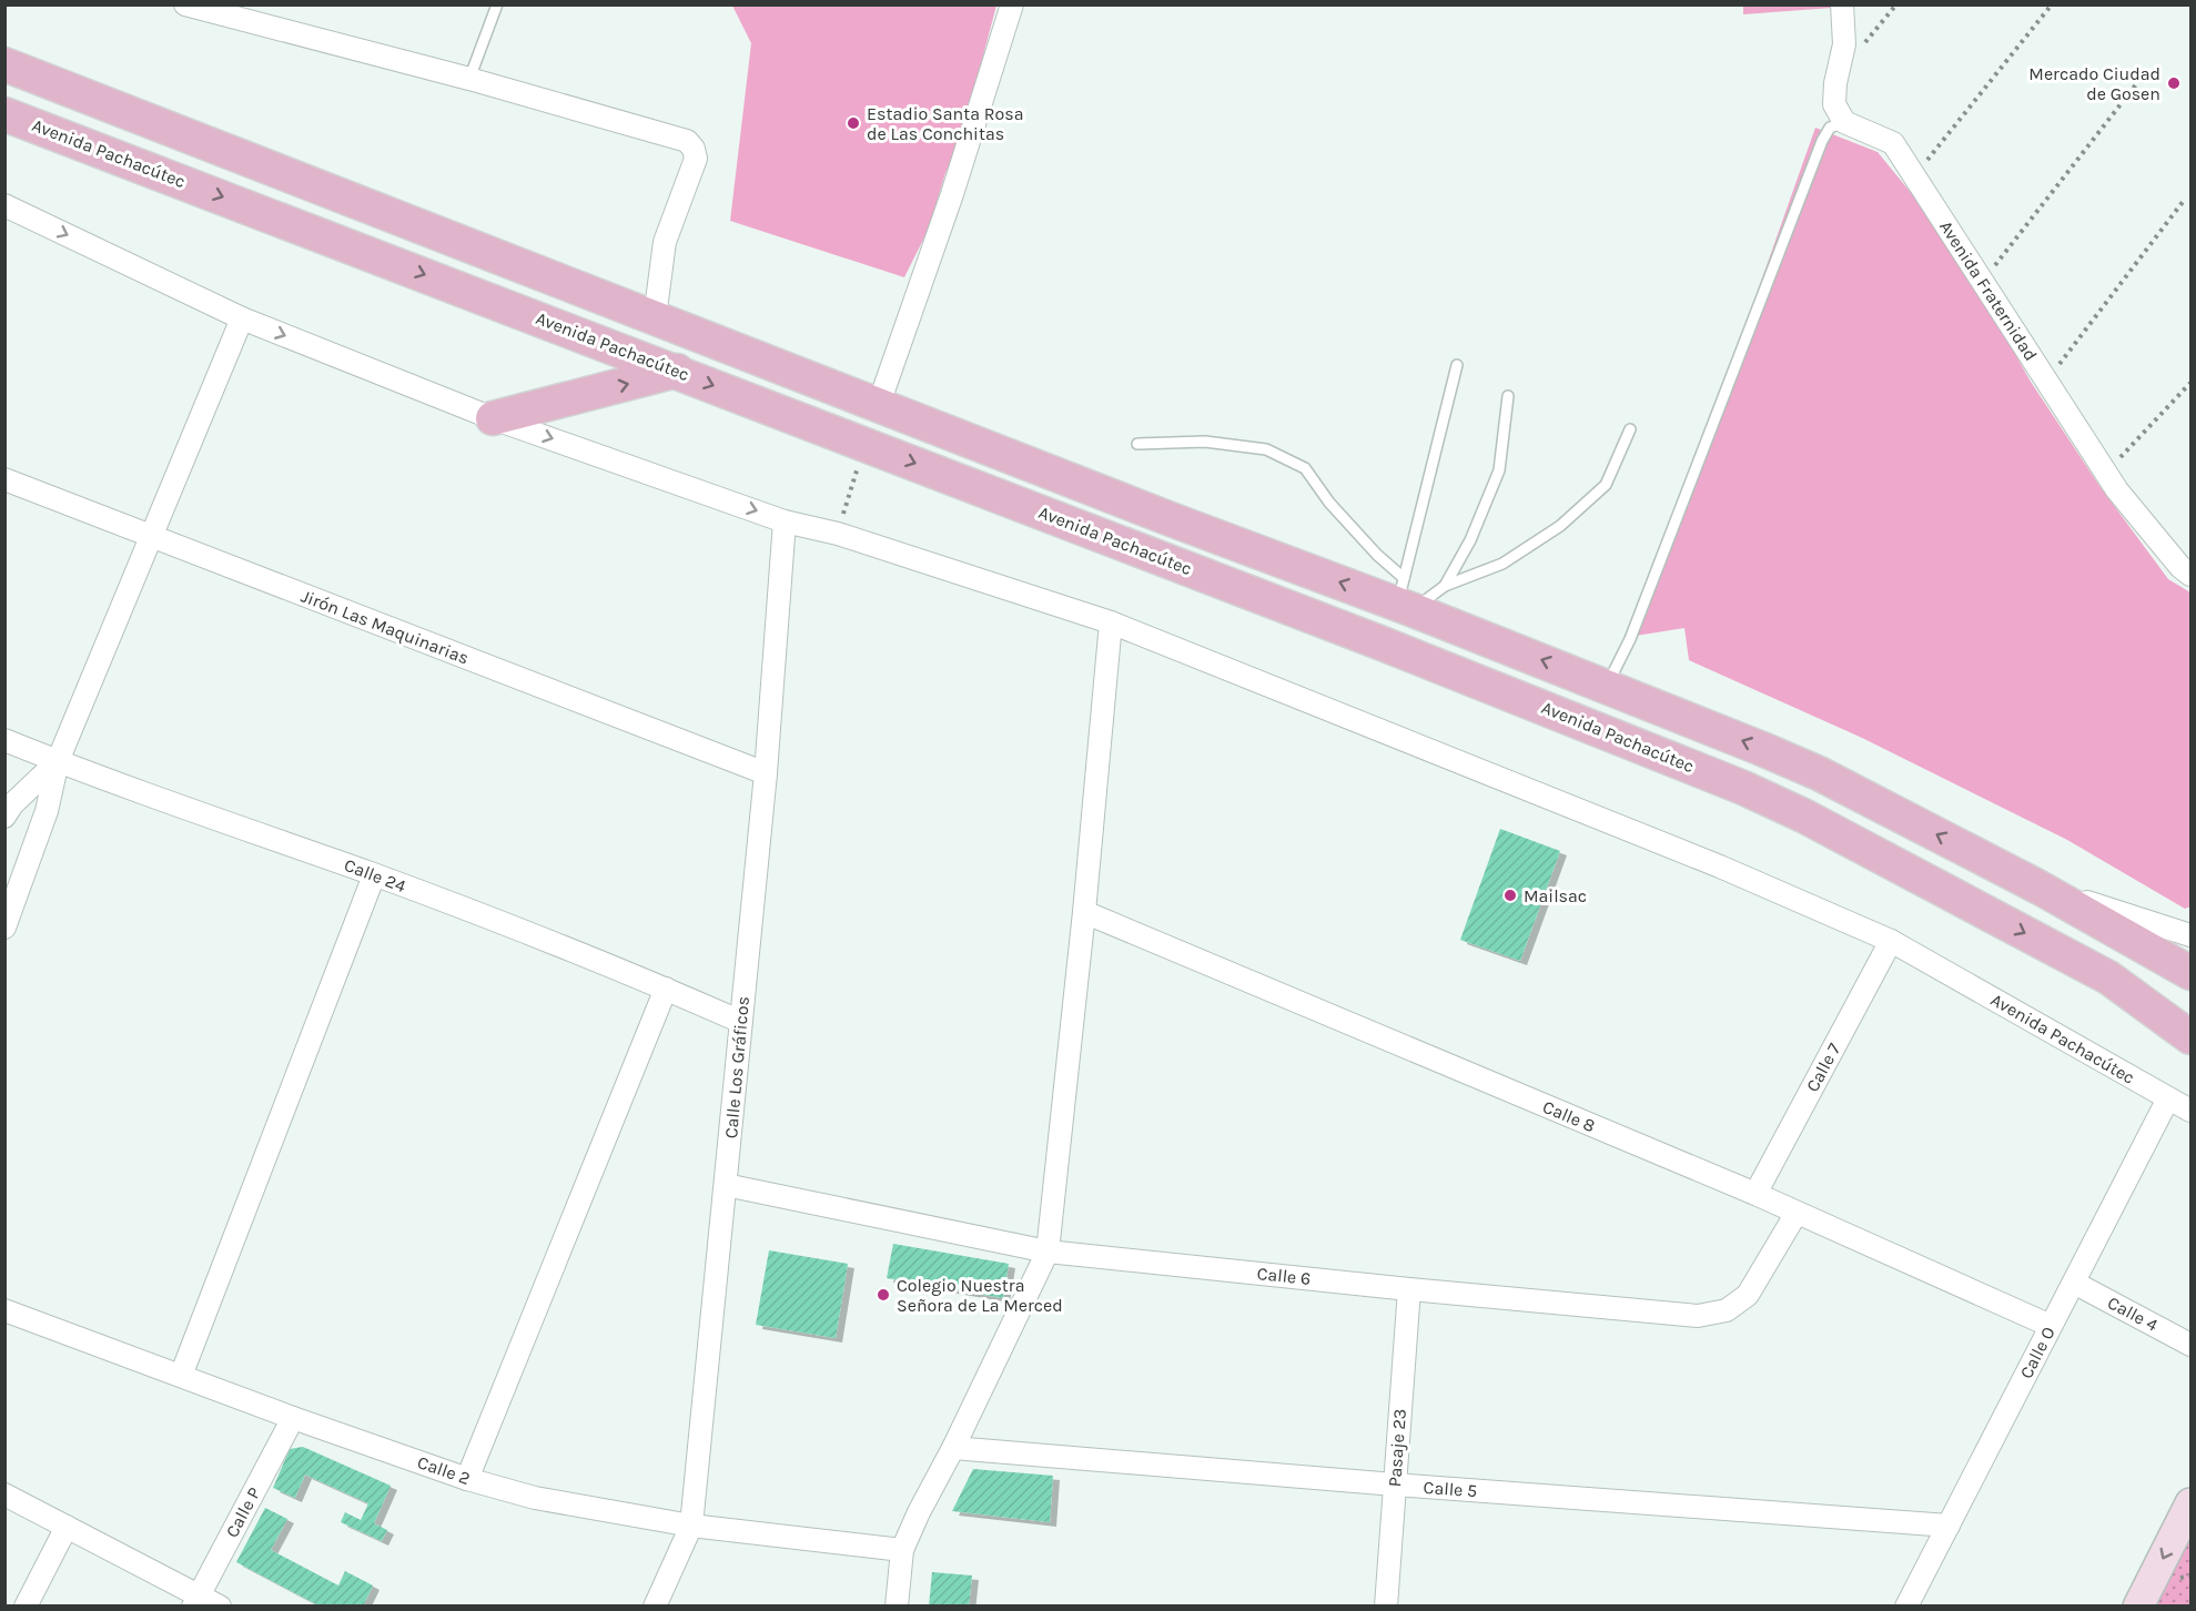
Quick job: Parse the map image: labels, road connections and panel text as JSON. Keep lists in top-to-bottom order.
{
  "streets": {
    "main road": ["Avenida Pachacútec"],
    "street": [
      "Avenida Fraternidad",
      "Jirón Las Maquinarias",
      "Calle 24",
      "Calle Los Gráficos",
      "Calle 7",
      "Calle 8",
      "Calle 6",
      "Calle 4",
      "Calle O",
      "Pasaje 23",
      "Calle 2",
      "Calle 5",
      "Calle P"
    ]
  },
  "crossings": [
    ["Avenida Pachacútec", "Calle Los Gráficos"],
    ["Avenida Pachacútec", "Calle 7"],
    ["Avenida Pachacútec", "Calle O"],
    ["Jirón Las Maquinarias", "Calle Los Gráficos"],
    ["Calle 24", "Calle Los Gráficos"],
    ["Calle Los Gráficos", "Calle 6"],
    ["Calle Los Gráficos", "Calle 2"],
    ["Calle 7", "Calle 8"],
    ["Calle 8", "Calle 6"],
    ["Calle 8", "Calle O"],
    ["Calle 6", "Pasaje 23"],
    ["Calle 4", "Calle O"],
    ["Calle O", "Calle 5"],
    ["Pasaje 23", "Calle 5"],
    ["Calle 2", "Calle P"]
  ],
  "places": [
    "Mercado Ciudad de Gosen",
    "Estadio Santa Rosa de Las Conchitas",
    "Mailsac",
    "Colegio Nuestra Señora de La Merced"
  ]
}
